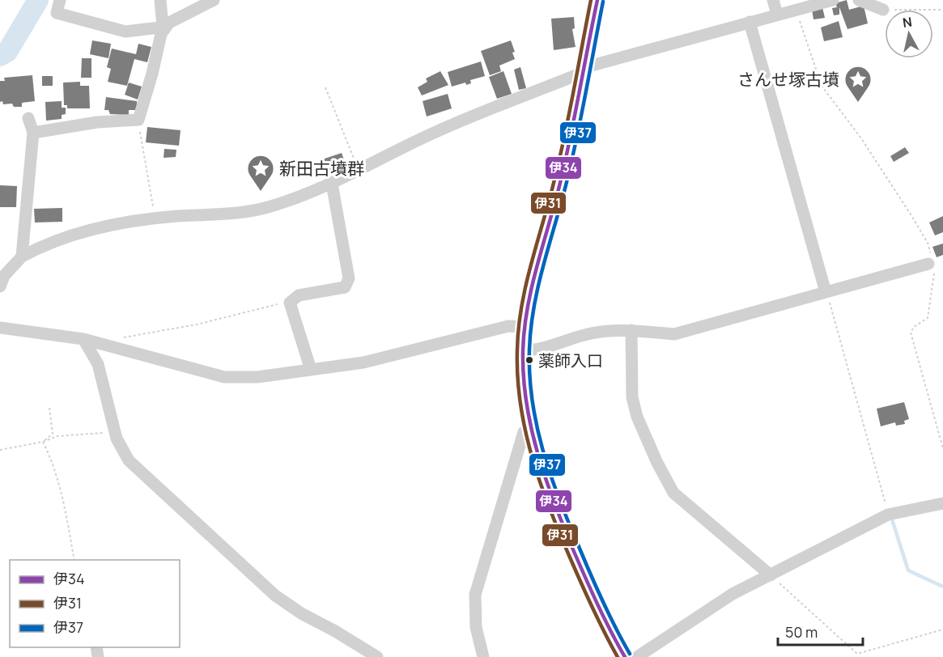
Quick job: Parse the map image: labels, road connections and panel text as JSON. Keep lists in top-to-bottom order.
{
  "places": {
    "place": ["さんせ塚古墳", "新田古墳群"],
    "other": ["薬師入口"]
  },
  "lines": ["transit line 伊34", "transit line 伊31", "transit line 伊37"],
  "legend": ["伊34", "伊31", "伊37"],
  "scale_bar": "50 m",
  "north": "top"
}
